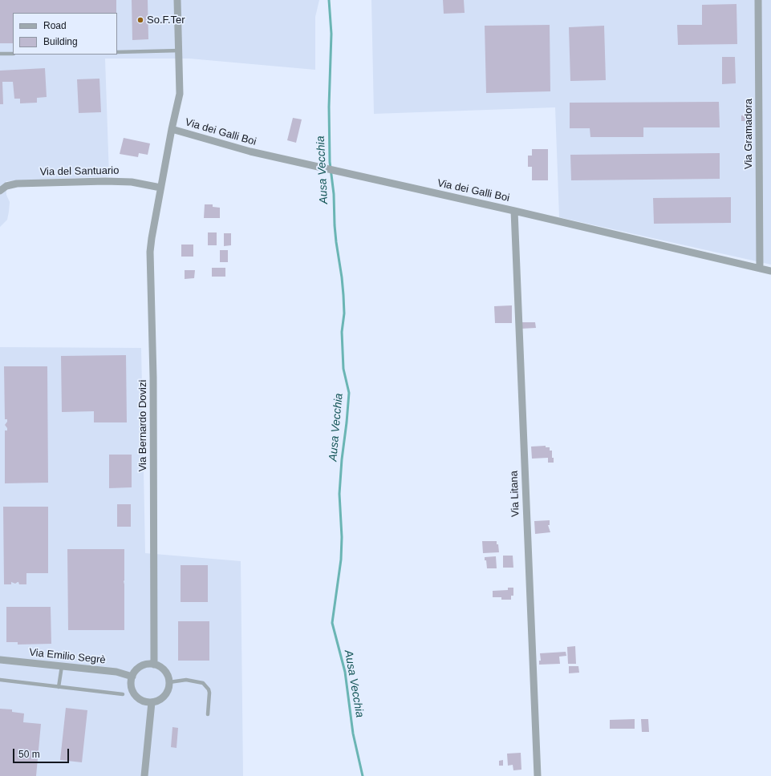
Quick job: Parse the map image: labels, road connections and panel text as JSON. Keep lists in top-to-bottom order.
{
  "streets": {
    "street": [
      "Via dei Galli Boi",
      "Via Gramadora",
      "Via del Santuario",
      "Via Bernardo Dovizi",
      "Via Litana",
      "Via Emilio Segrè"
    ]
  },
  "crossings": [
    ["Via dei Galli Boi", "Via Gramadora"],
    ["Via dei Galli Boi", "Via Bernardo Dovizi"],
    ["Via dei Galli Boi", "Via Litana"],
    ["Via del Santuario", "Via Bernardo Dovizi"],
    ["Via Bernardo Dovizi", "Via Emilio Segrè"]
  ],
  "water": ["Ausa Vecchia"],
  "places": ["So.F.Ter"],
  "legend": ["Road", "Building"],
  "scale_bar": "50 m"
}
